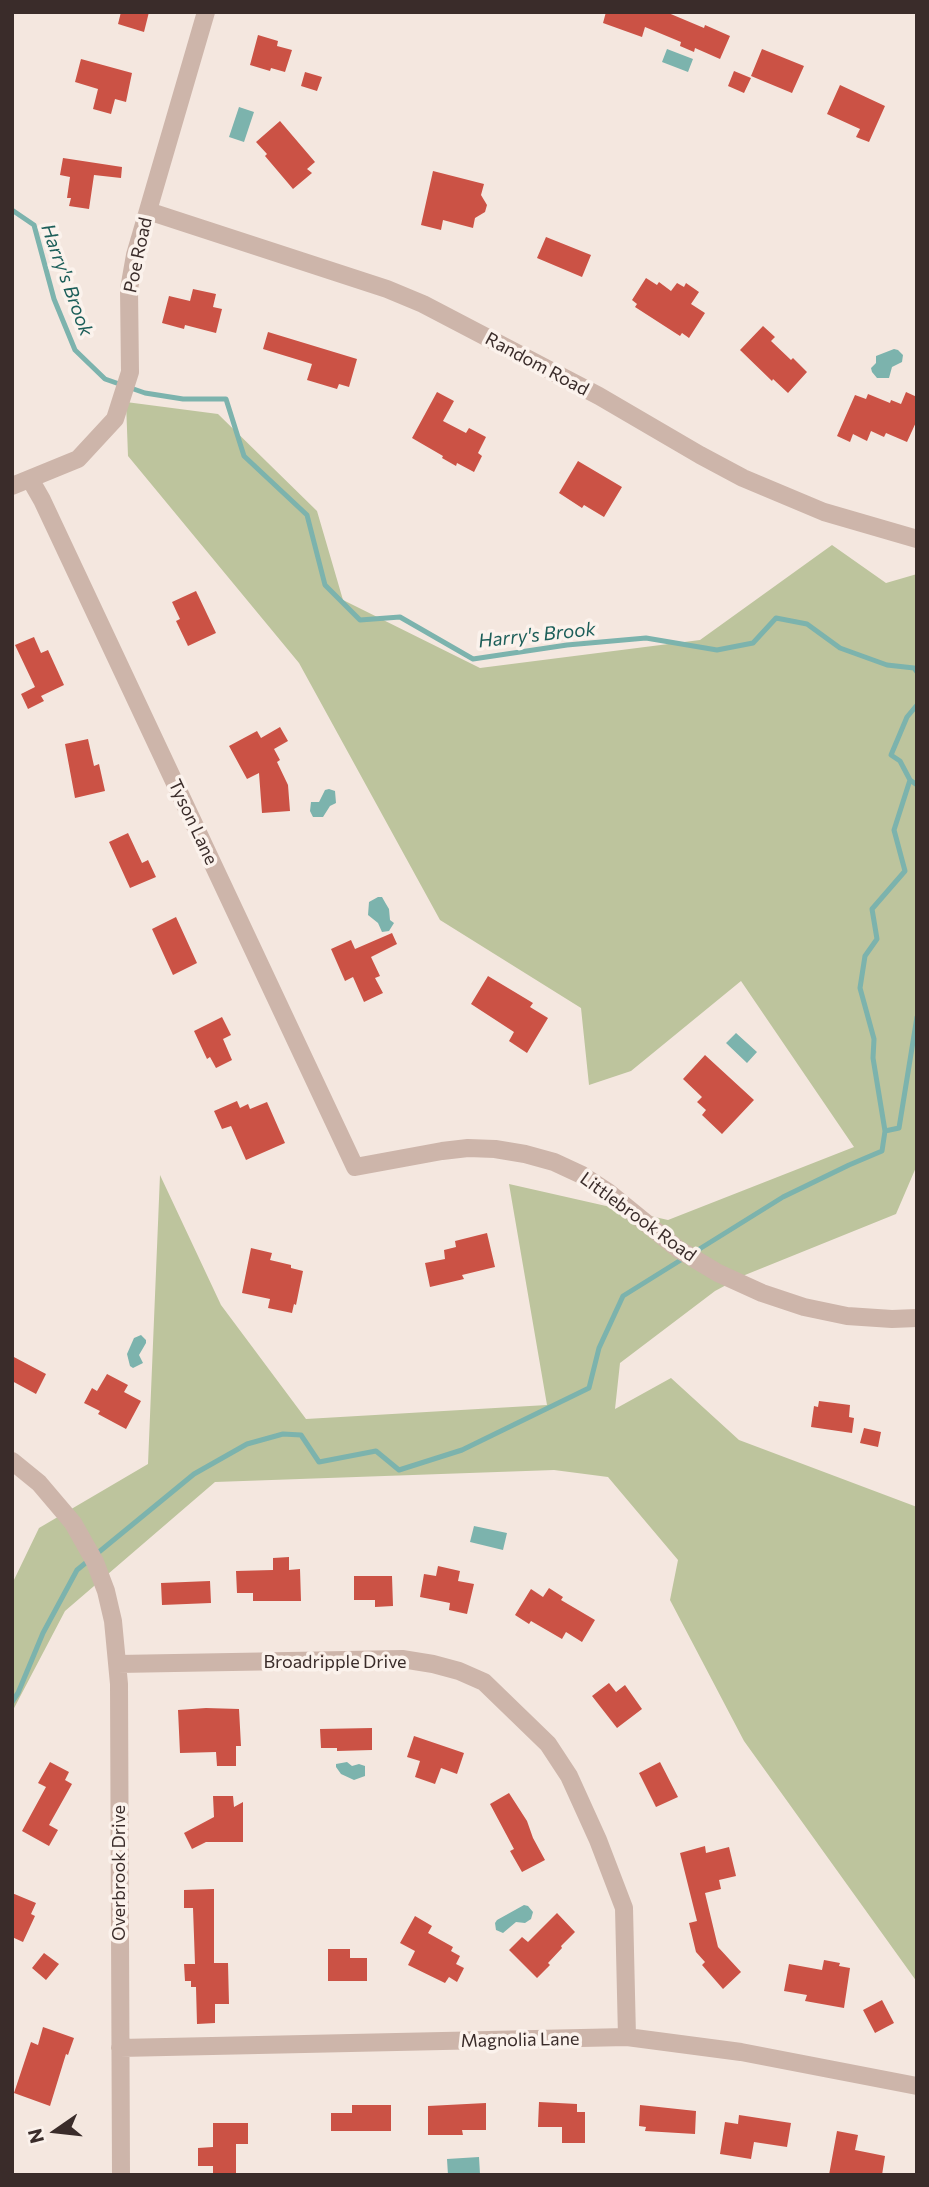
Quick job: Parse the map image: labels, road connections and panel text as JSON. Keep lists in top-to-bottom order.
{
  "streets": {
    "street": [
      "Poe Road",
      "Random Road",
      "Tyson Lane",
      "Littlebrook Road",
      "Broadripple Drive",
      "Overbrook Drive",
      "Magnolia Lane"
    ]
  },
  "crossings": [
    ["Poe Road", "Random Road"],
    ["Poe Road", "Tyson Lane"],
    ["Tyson Lane", "Littlebrook Road"],
    ["Broadripple Drive", "Overbrook Drive"],
    ["Broadripple Drive", "Magnolia Lane"],
    ["Overbrook Drive", "Magnolia Lane"]
  ],
  "water": ["Harry's Brook"],
  "north": "left"
}
